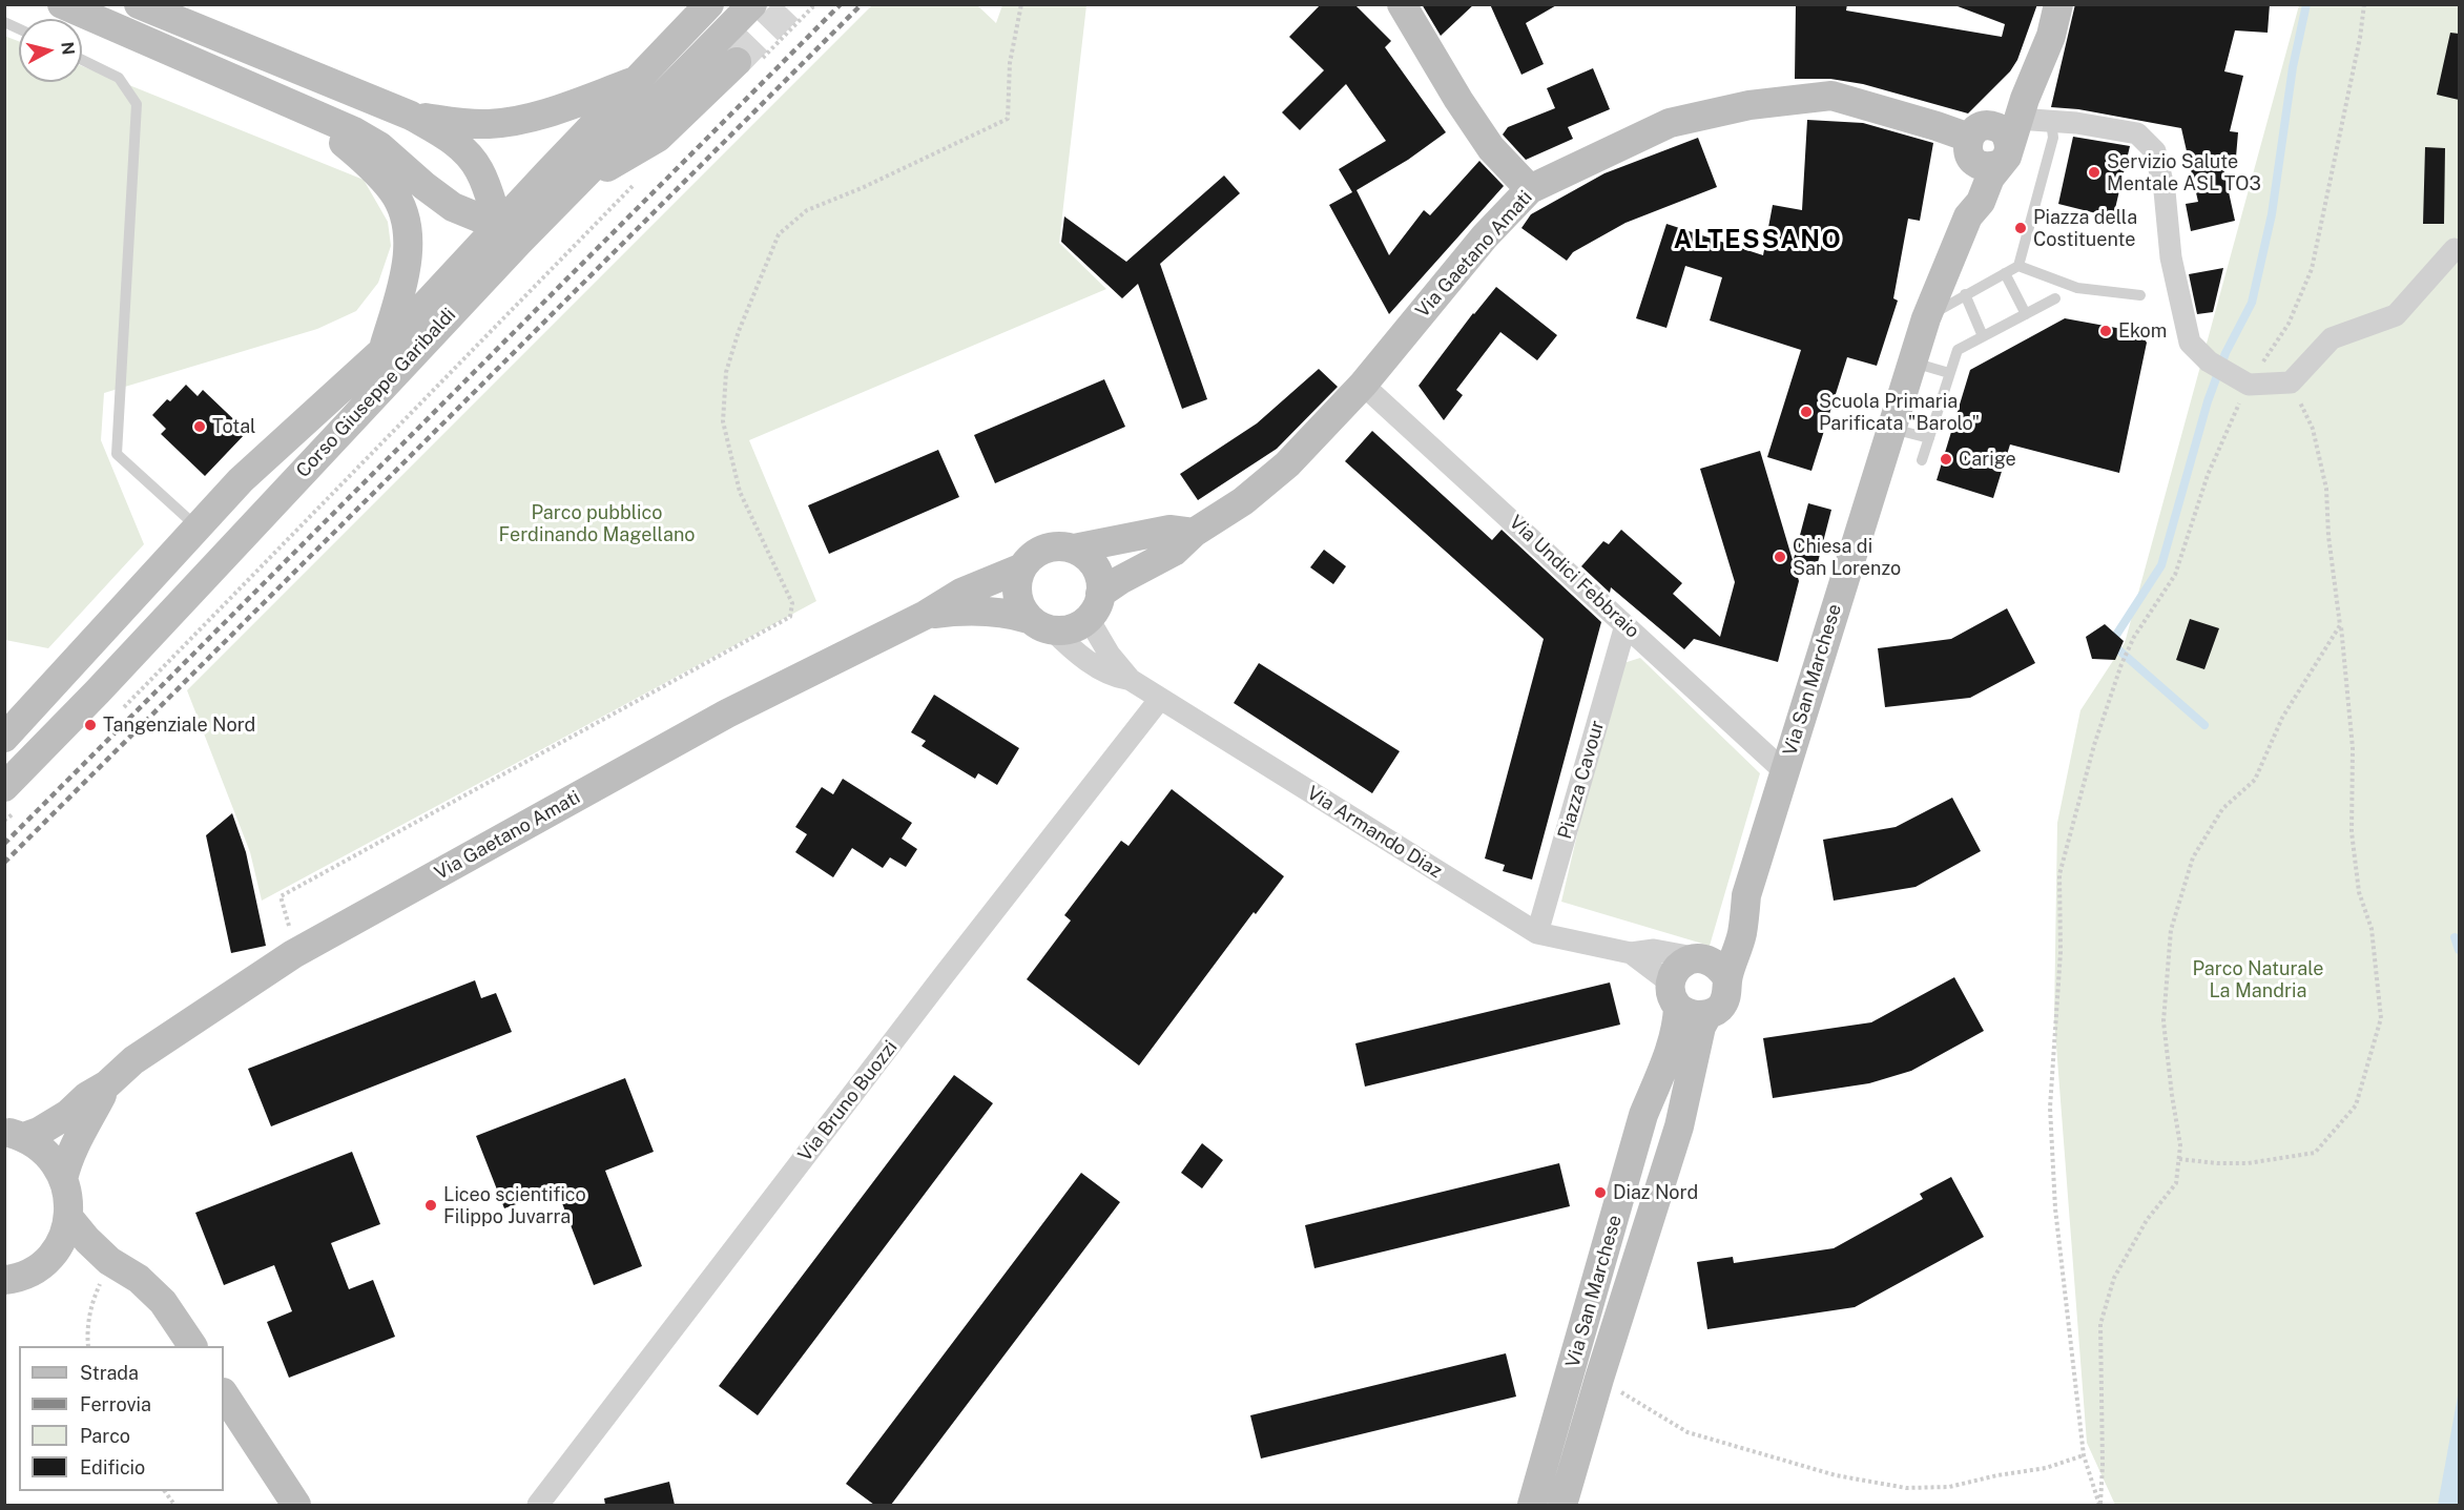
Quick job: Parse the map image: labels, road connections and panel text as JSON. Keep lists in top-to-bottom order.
{
  "streets": {
    "street": [
      "Via Gaetano Amati",
      "Corso Giuseppe Garibaldi",
      "Via Undici Febbraio",
      "Via San Marchese",
      "Piazza Cavour",
      "Via Armando Diaz",
      "Via Bruno Buozzi"
    ]
  },
  "crossings": [
    ["Via Gaetano Amati", "Via Undici Febbraio"],
    ["Via Gaetano Amati", "Via San Marchese"],
    ["Via Gaetano Amati", "Via Armando Diaz"],
    ["Via Undici Febbraio", "Via San Marchese"],
    ["Via Undici Febbraio", "Piazza Cavour"],
    ["Via San Marchese", "Via Armando Diaz"],
    ["Piazza Cavour", "Via Armando Diaz"],
    ["Via Armando Diaz", "Via Bruno Buozzi"]
  ],
  "districts": ["ALTESSANO"],
  "parks": ["Parco pubblico Ferdinando Magellano", "Parco Naturale La Mandria"],
  "places": [
    "Servizio Salute Mentale ASL TO3",
    "Piazza della Costituente",
    "Ekom",
    "Scuola Primaria Parificata \"Barolo\"",
    "Total",
    "Carige",
    "Chiesa di San Lorenzo",
    "Tangenziale Nord",
    "Diaz Nord",
    "Liceo scientifico Filippo Juvarra"
  ],
  "legend": [
    "Strada",
    "Ferrovia",
    "Parco",
    "Edificio"
  ],
  "north": "right"
}
